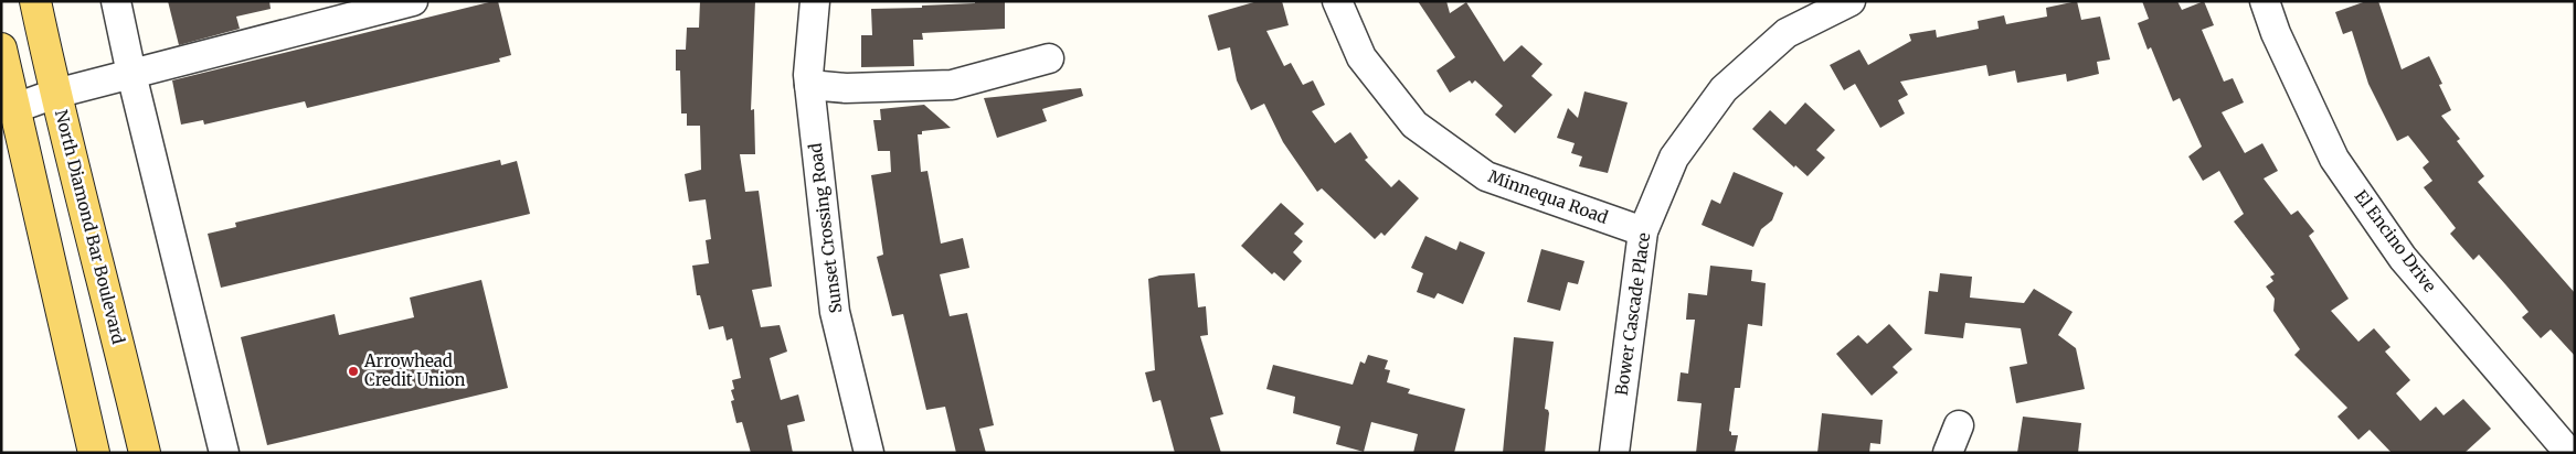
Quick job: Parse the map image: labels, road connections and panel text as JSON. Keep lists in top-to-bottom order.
{
  "streets": {
    "main road": ["North Diamond Bar Boulevard"],
    "street": [
      "Minnequa Road",
      "Sunset Crossing Road",
      "El Encino Drive",
      "Bower Cascade Place"
    ]
  },
  "crossings": [
    ["Minnequa Road", "Bower Cascade Place"]
  ],
  "places": ["Arrowhead Credit Union"]
}
